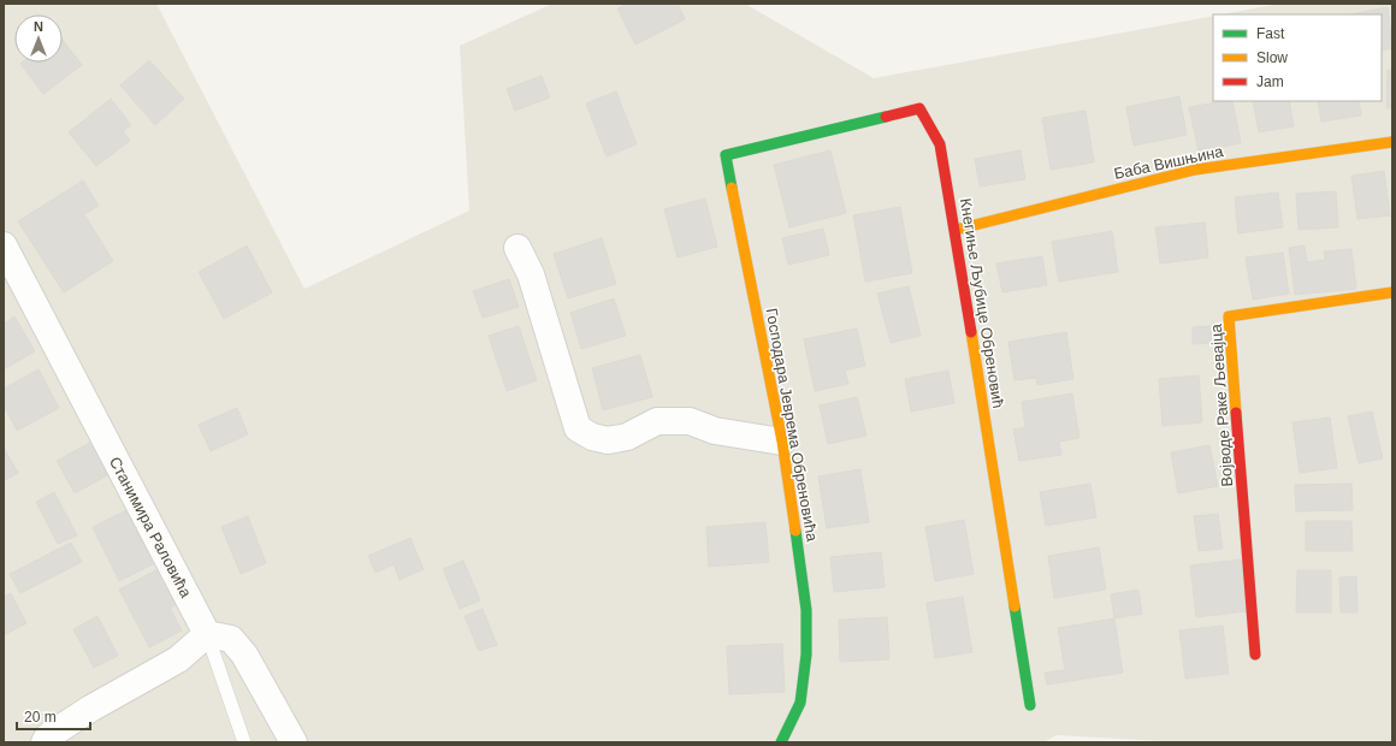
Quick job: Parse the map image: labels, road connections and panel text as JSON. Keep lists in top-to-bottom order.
{
  "streets": {
    "street": [
      "Баба Вишњина",
      "Кнегиње Љубице Обреновић",
      "Војводе Раке Љевајца",
      "Господара Јеврема Обреновића",
      "Станимира Раловића"
    ]
  },
  "crossings": [
    ["Баба Вишњина", "Кнегиње Љубице Обреновић"],
    ["Кнегиње Љубице Обреновић", "Господара Јеврема Обреновића"]
  ],
  "legend": ["Fast", "Slow", "Jam"],
  "scale_bar": "20 m",
  "north": "top"
}
